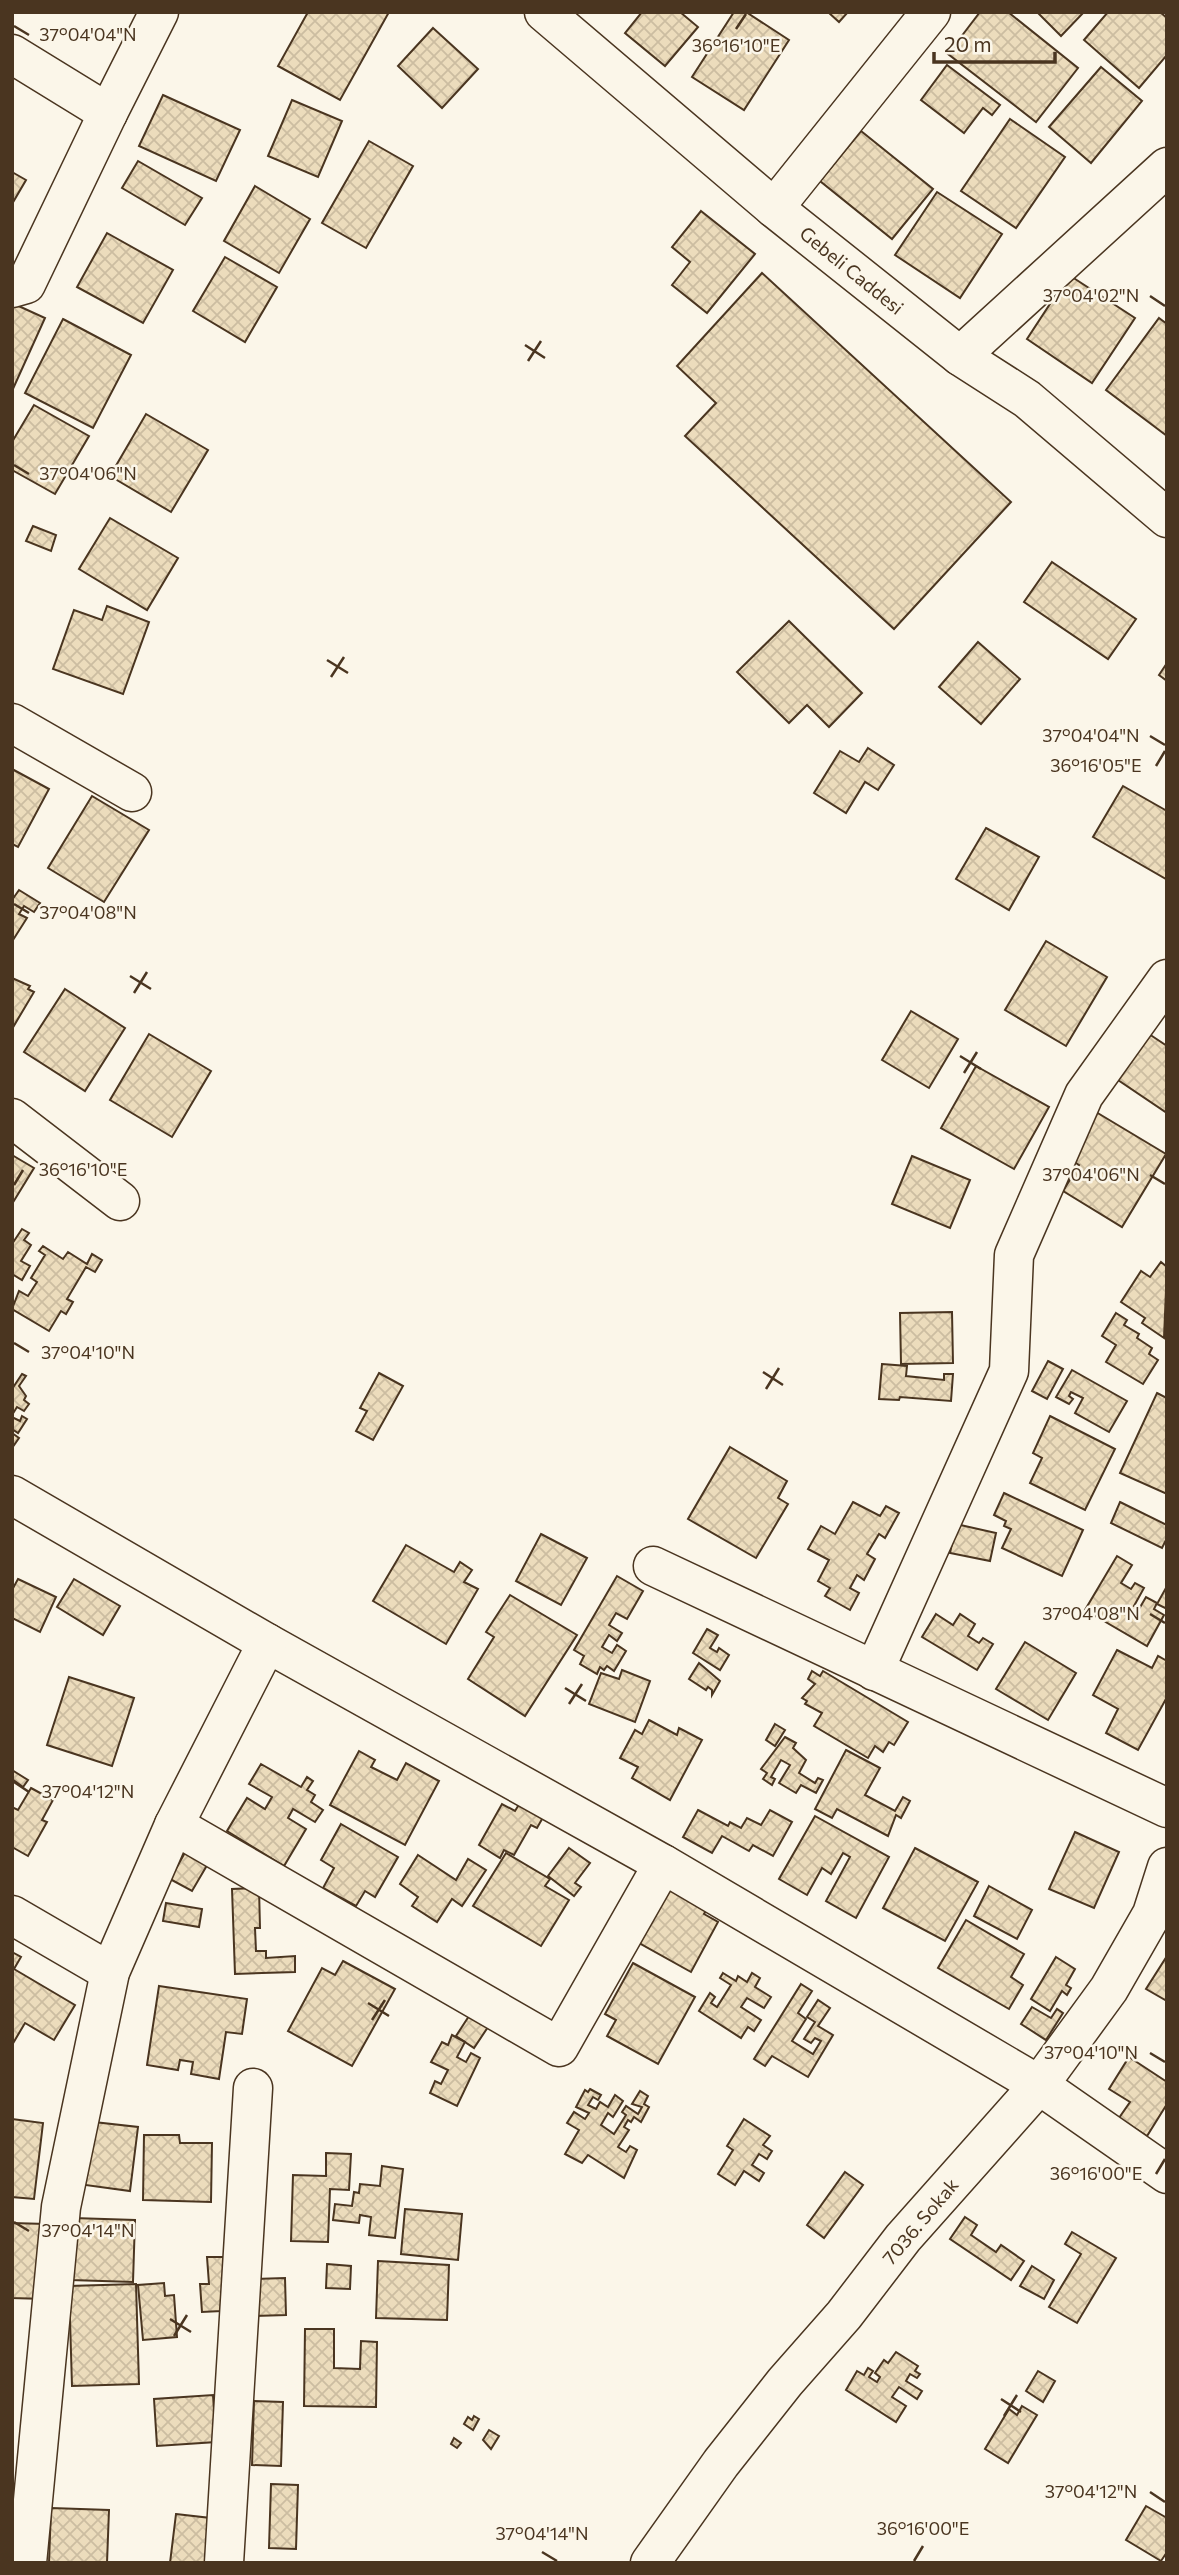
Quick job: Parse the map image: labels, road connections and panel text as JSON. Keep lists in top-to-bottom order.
{
  "streets": {
    "street": ["Gebeli Caddesi", "7036. Sokak"]
  },
  "scale_bar": "20 m",
  "coordinates": [
    "37°04'04\"N",
    "36°16'10\"E",
    "37°04'02\"N",
    "37°04'06\"N",
    "36°16'05\"E",
    "37°04'08\"N",
    "37°04'10\"N",
    "37°04'12\"N",
    "36°16'00\"E",
    "37°04'14\"N"
  ]
}
